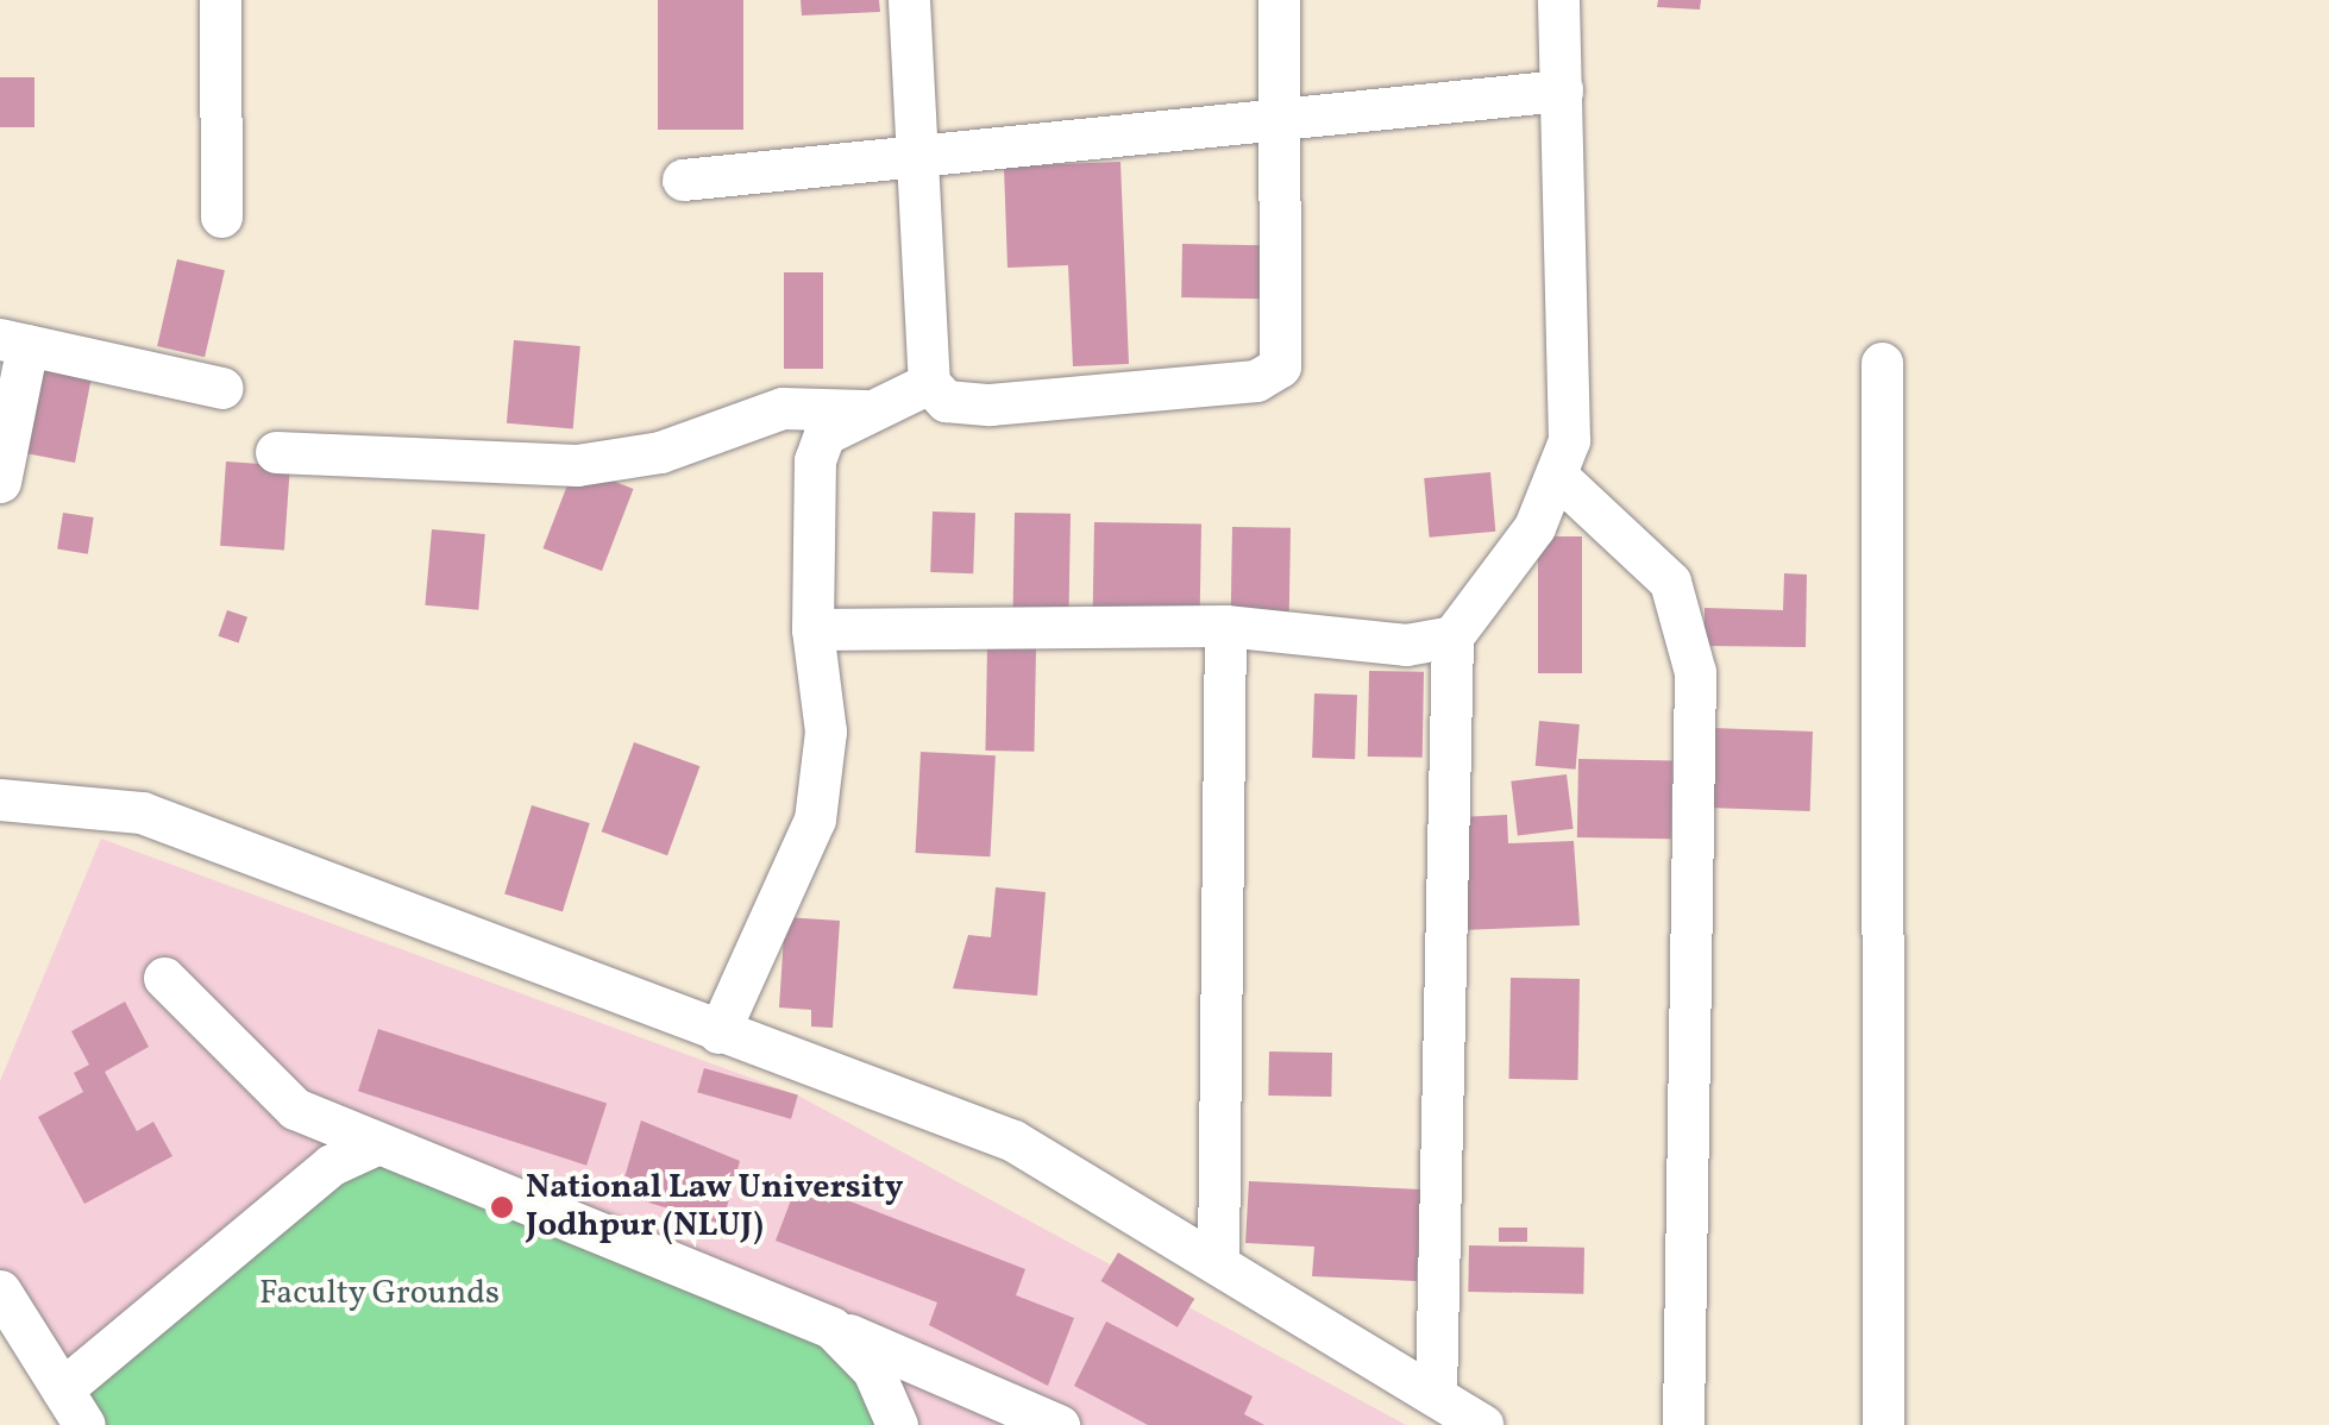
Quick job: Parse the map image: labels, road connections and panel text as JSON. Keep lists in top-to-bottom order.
{
  "parks": ["Faculty Grounds"],
  "places": ["National Law University Jodhpur (NLUJ)"]
}
